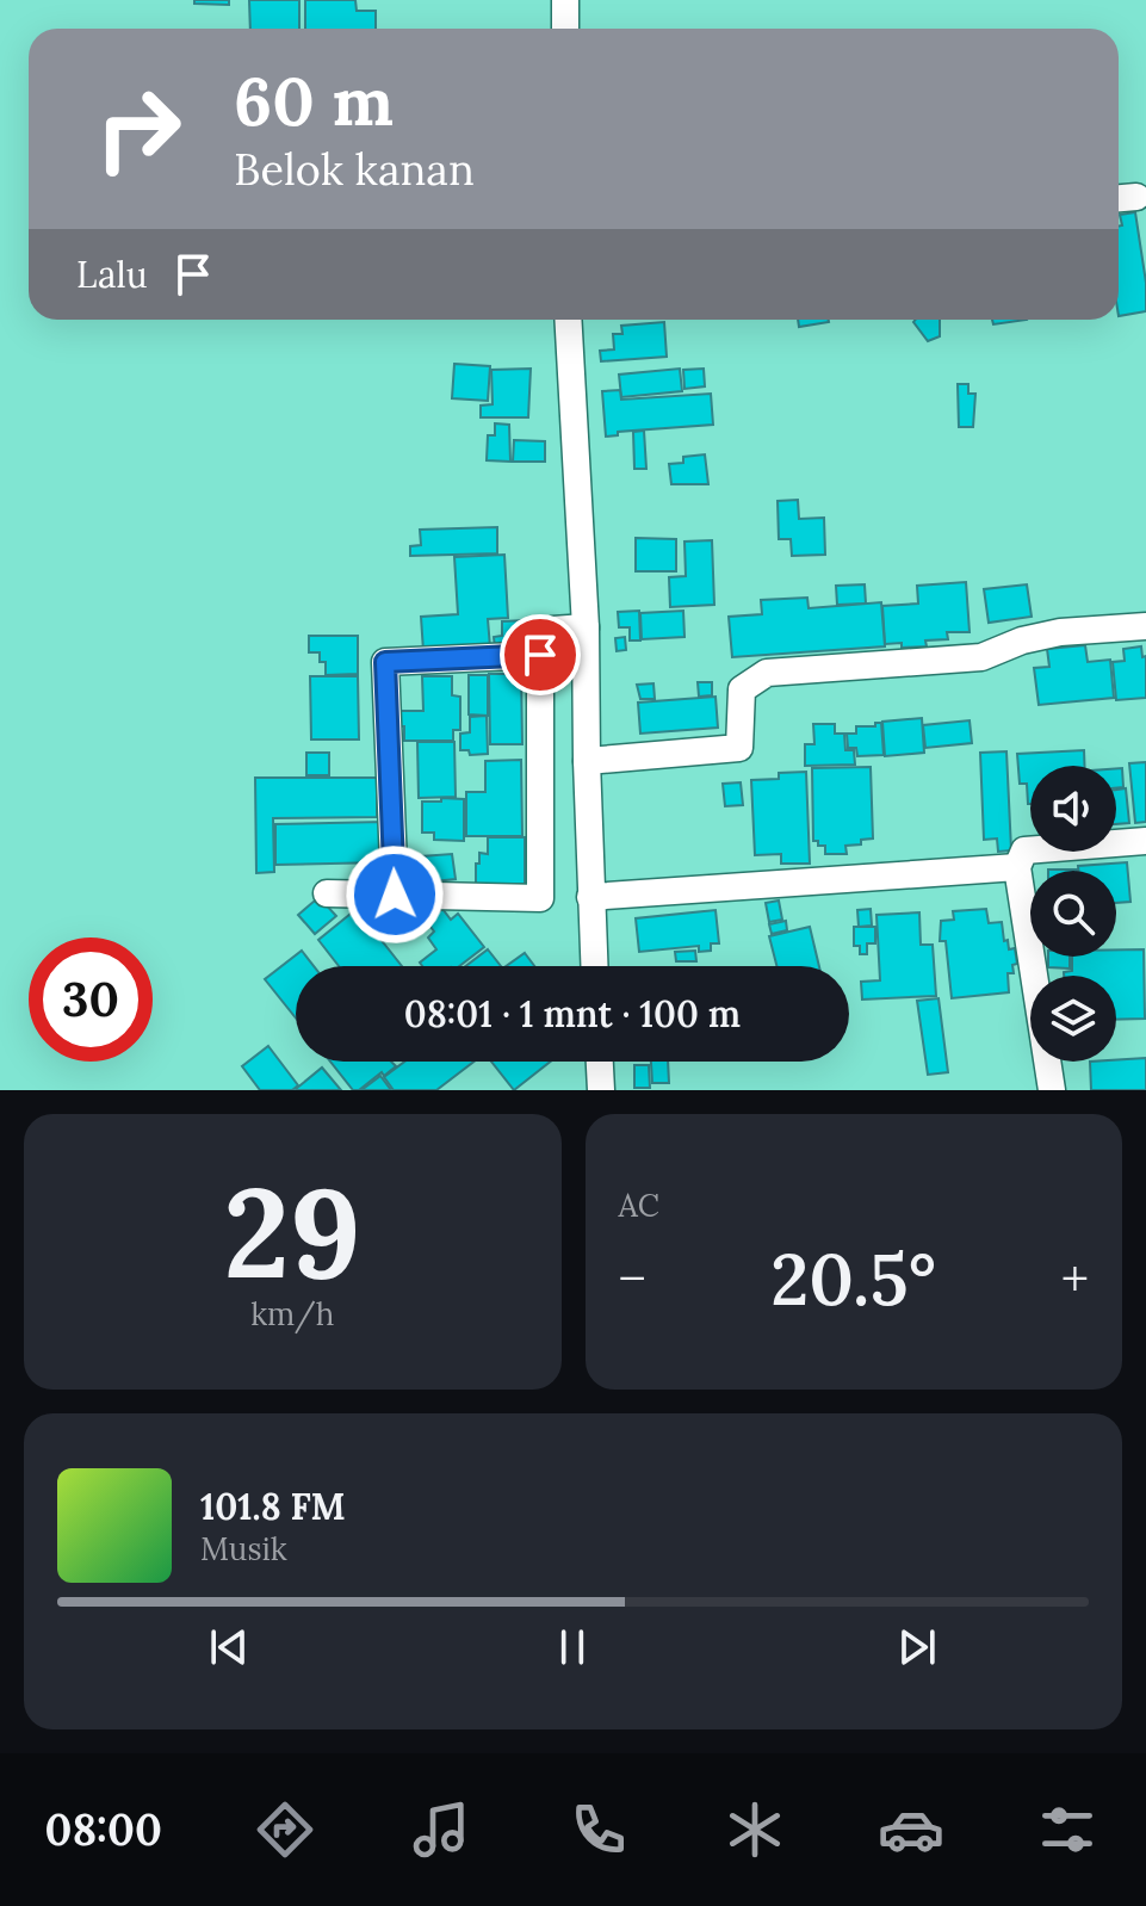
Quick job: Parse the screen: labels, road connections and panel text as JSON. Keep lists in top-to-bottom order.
{
  "page": {
    "turn": ["60 m", "Belok kanan"],
    "then": "Lalu",
    "limit": "30",
    "trip": "08:01 · 1 mnt · 100 m",
    "tile": [
      ["29", "km/h"],
      "AC"
    ],
    "heat": ["−", "20.5°", "+"],
    "song": ["101.8 FM", "Musik"],
    "tabs": "08:00"
  }
}
